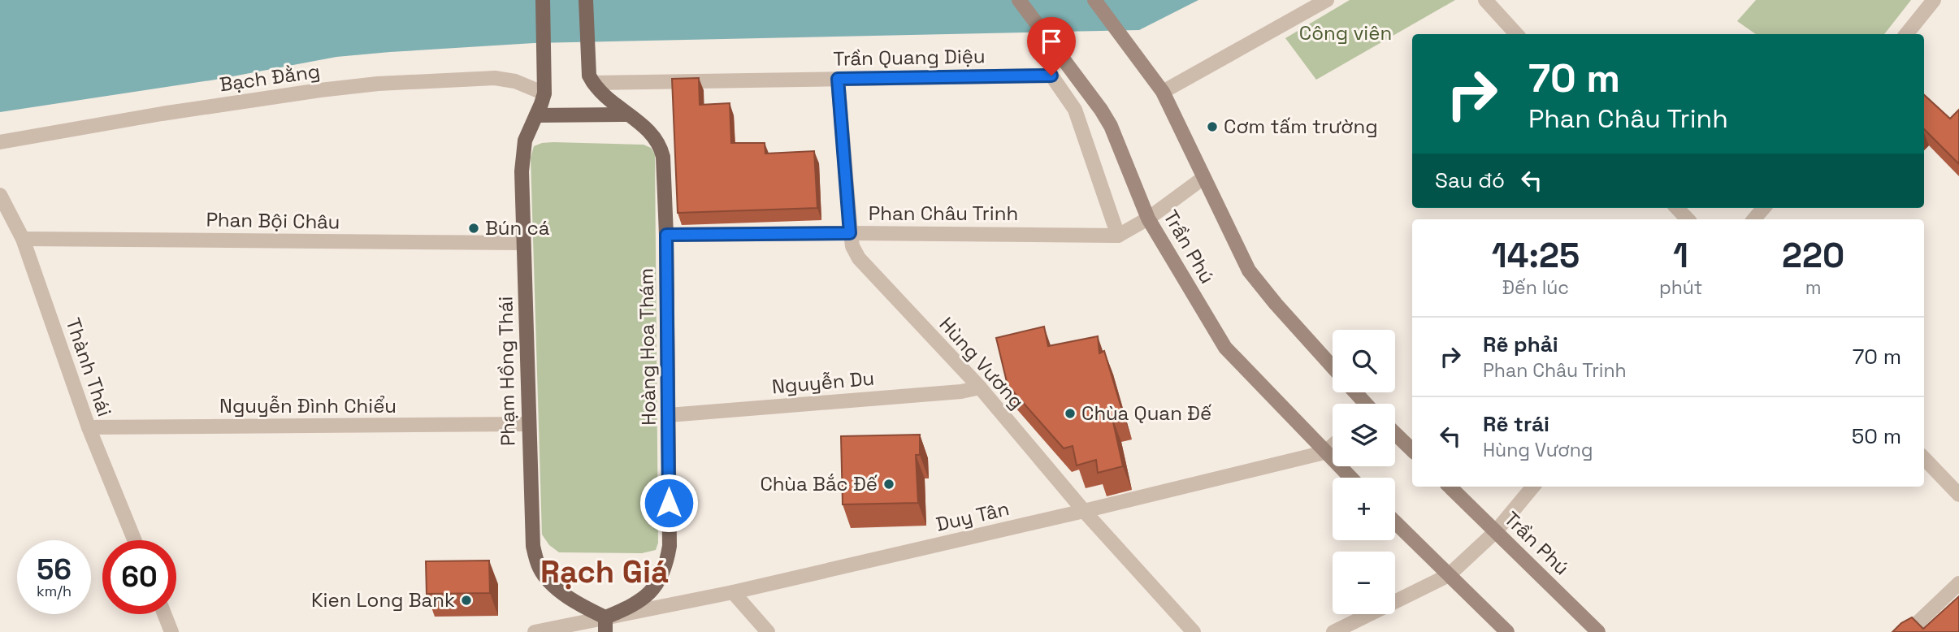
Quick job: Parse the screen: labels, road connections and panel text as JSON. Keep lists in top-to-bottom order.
{
  "streets": {
    "main road": ["Trần Phú", "Hoàng Hoa Thám", "Phạm Hồng Thái"],
    "street": [
      "Trần Quang Diệu",
      "Bạch Đằng",
      "Phan Châu Trinh",
      "Phan Bội Châu",
      "Hùng Vương",
      "Thành Thái",
      "Nguyễn Du",
      "Nguyễn Đình Chiểu",
      "Duy Tân"
    ]
  },
  "crossings": [
    ["Trần Quang Diệu", "Phan Châu Trinh"],
    ["Trần Quang Diệu", "Hoàng Hoa Thám"],
    ["Trần Quang Diệu", "Hùng Vương"],
    ["Bạch Đằng", "Phạm Hồng Thái"],
    ["Phan Châu Trinh", "Hoàng Hoa Thám"],
    ["Phan Châu Trinh", "Hùng Vương"],
    ["Phan Bội Châu", "Thành Thái"],
    ["Phan Bội Châu", "Phạm Hồng Thái"],
    ["Trần Phú", "Duy Tân"],
    ["Hoàng Hoa Thám", "Phạm Hồng Thái"],
    ["Hoàng Hoa Thám", "Nguyễn Du"],
    ["Hoàng Hoa Thám", "Duy Tân"],
    ["Hùng Vương", "Nguyễn Du"],
    ["Hùng Vương", "Duy Tân"],
    ["Thành Thái", "Nguyễn Đình Chiểu"],
    ["Phạm Hồng Thái", "Nguyễn Đình Chiểu"],
    ["Phạm Hồng Thái", "Duy Tân"]
  ],
  "districts": ["Rạch Giá"],
  "parks": ["Công viên"],
  "places": [
    "Cơm tấm trường",
    "Bún cá",
    "Chùa Quan Đế",
    "Chùa Bắc Đế",
    "Kien Long Bank"
  ],
  "page": {
    "turn": ["70 m", "Phan Châu Trinh"],
    "then": "Sau đó",
    "eta": [
      "14:25",
      "Đến lúc",
      "1",
      "phút",
      "220",
      "m"
    ],
    "list": [
      {
        "name": "Rẽ phải",
        "note": "Phan Châu Trinh",
        "value": "70 m"
      },
      {
        "name": "Rẽ trái",
        "note": "Hùng Vương",
        "value": "50 m"
      }
    ],
    "map_buttons": ["+", "−"],
    "speed": "56 km/h",
    "limit": "60"
  }
}
